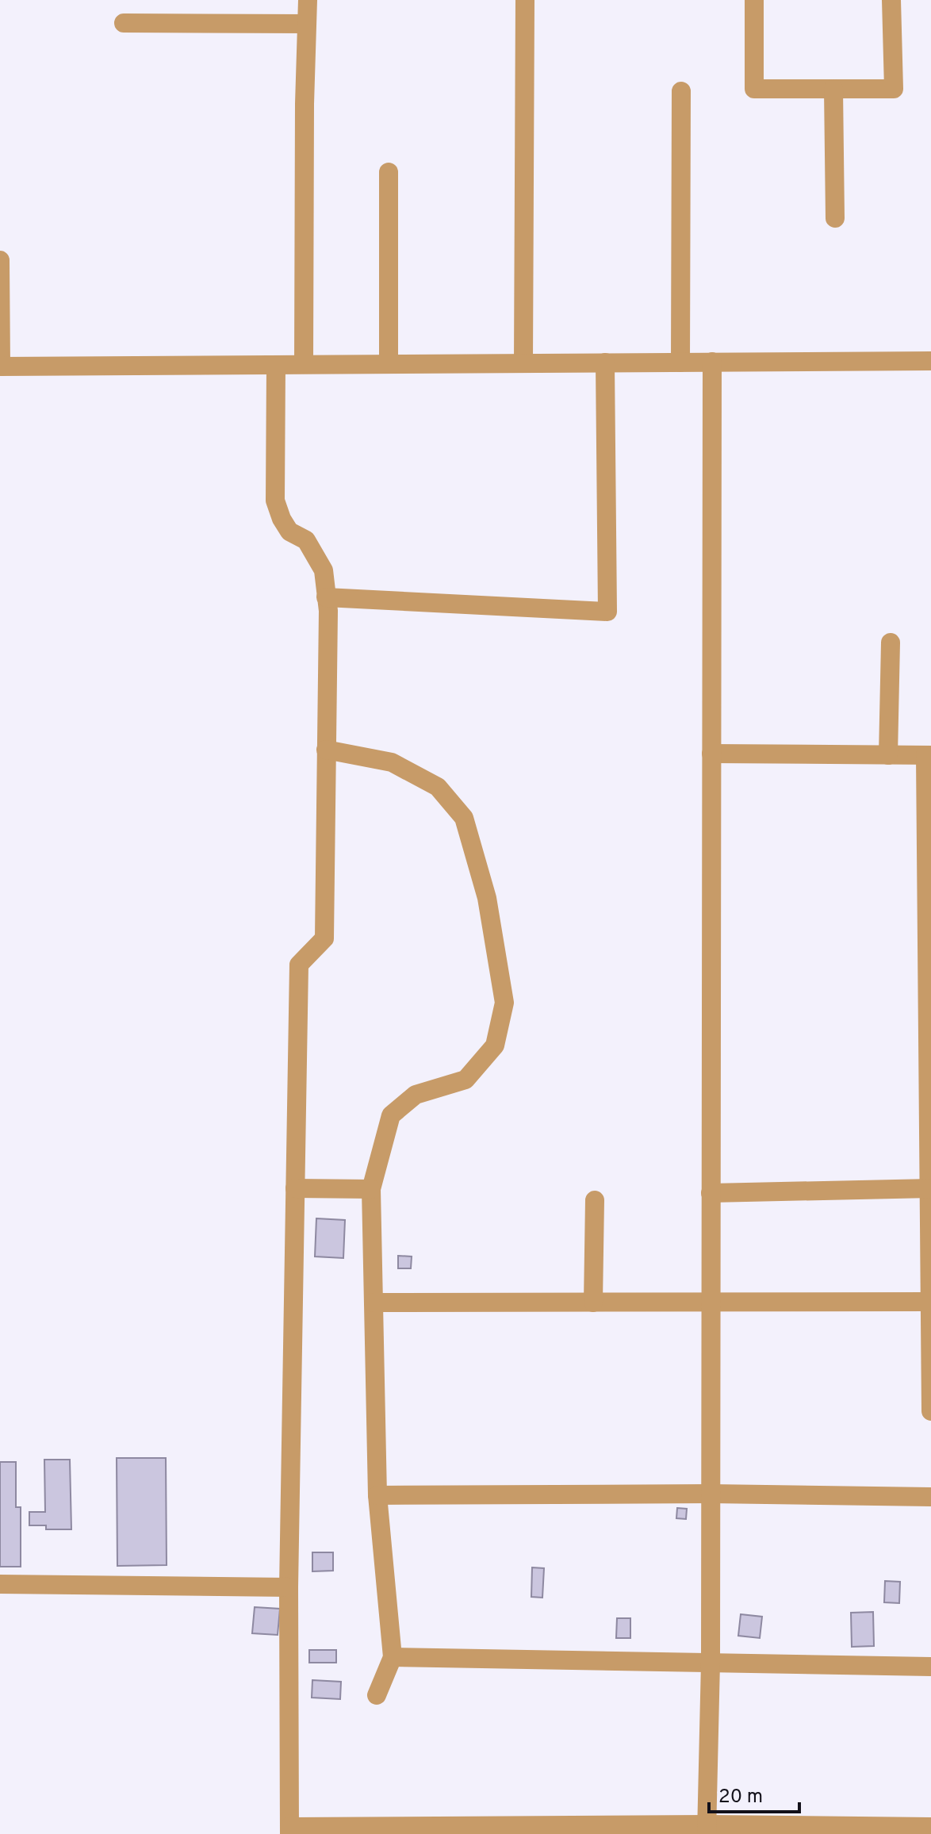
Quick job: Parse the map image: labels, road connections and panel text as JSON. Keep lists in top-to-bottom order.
{
  "scale_bar": "20 m"
}
